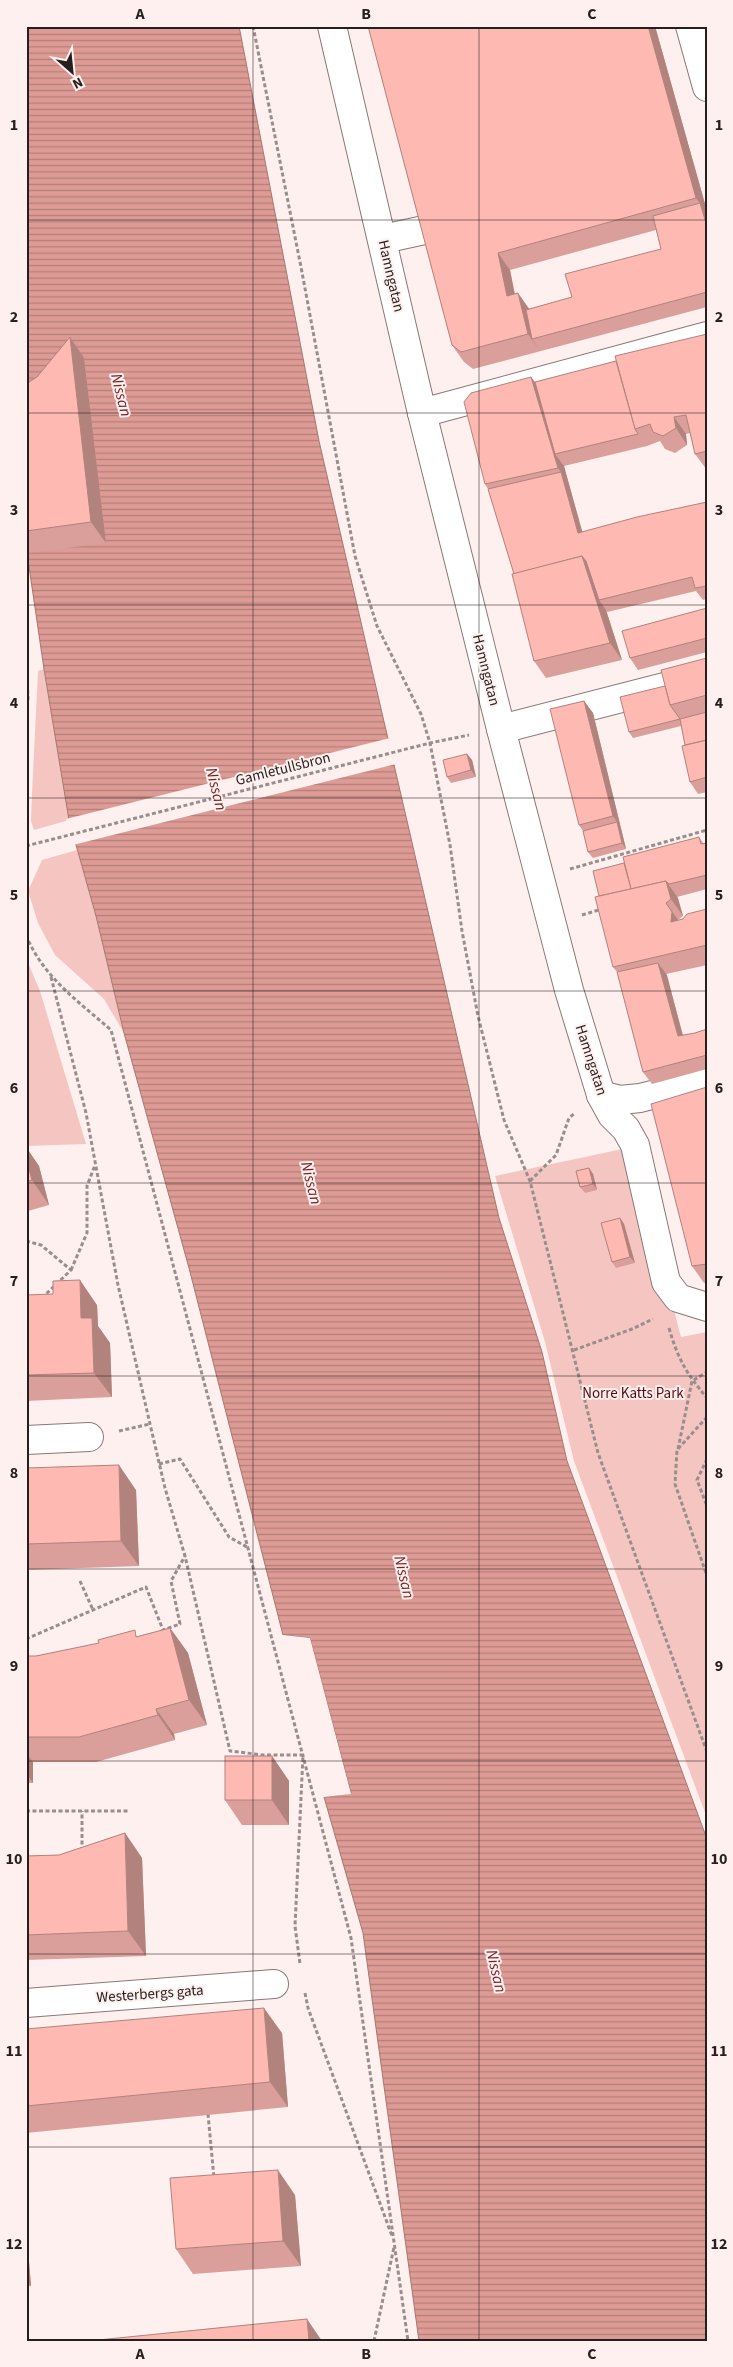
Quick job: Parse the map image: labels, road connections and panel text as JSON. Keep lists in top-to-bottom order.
{
  "streets": {
    "street": ["Hamngatan", "Westerbergs gata"],
    "path": ["Gamletullsbron"]
  },
  "crossings": [
    ["Hamngatan", "Gamletullsbron"]
  ],
  "water": ["Nissan"],
  "parks": ["Norre Katts Park"],
  "north": "bottom right",
  "grid": {
    "columns": ["A", "B", "C"],
    "rows": [
      "1",
      "2",
      "3",
      "4",
      "5",
      "6",
      "7",
      "8",
      "9",
      "10",
      "11",
      "12"
    ]
  }
}
